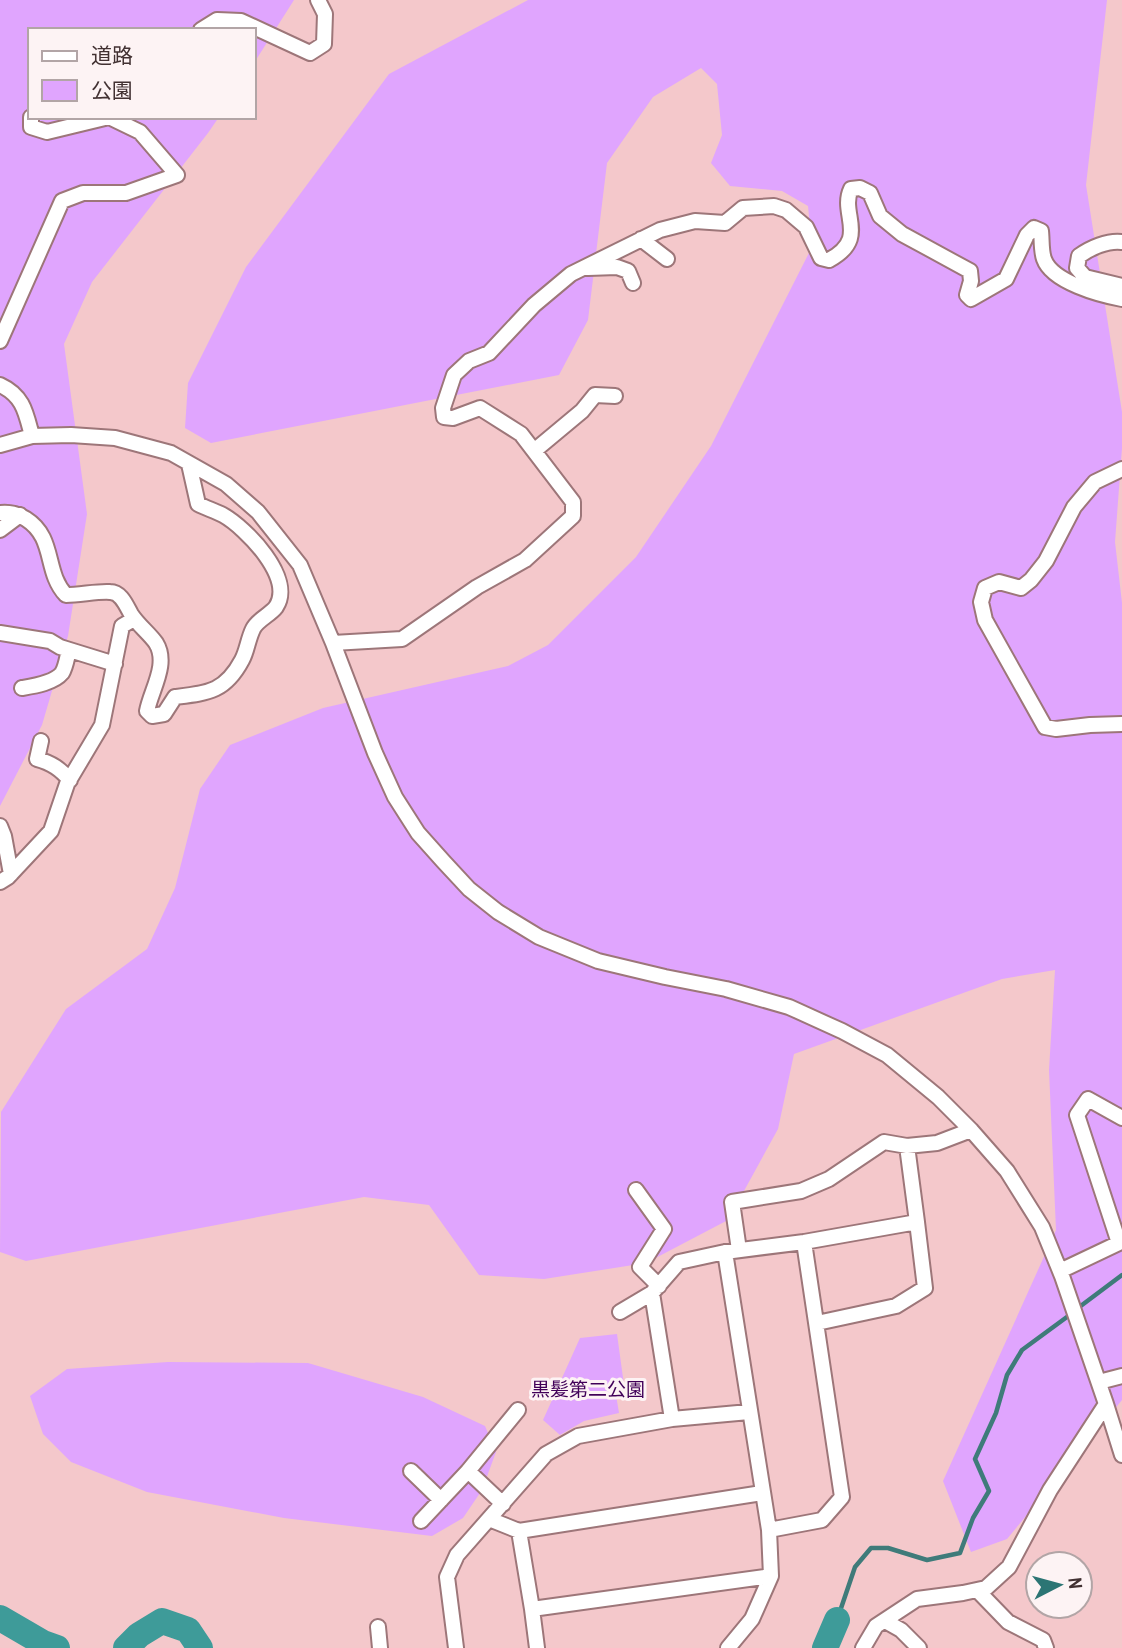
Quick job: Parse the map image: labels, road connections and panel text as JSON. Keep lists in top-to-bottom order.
{
  "parks": ["黒髪第二公園"],
  "legend": ["道路", "公園"],
  "north": "right"
}
